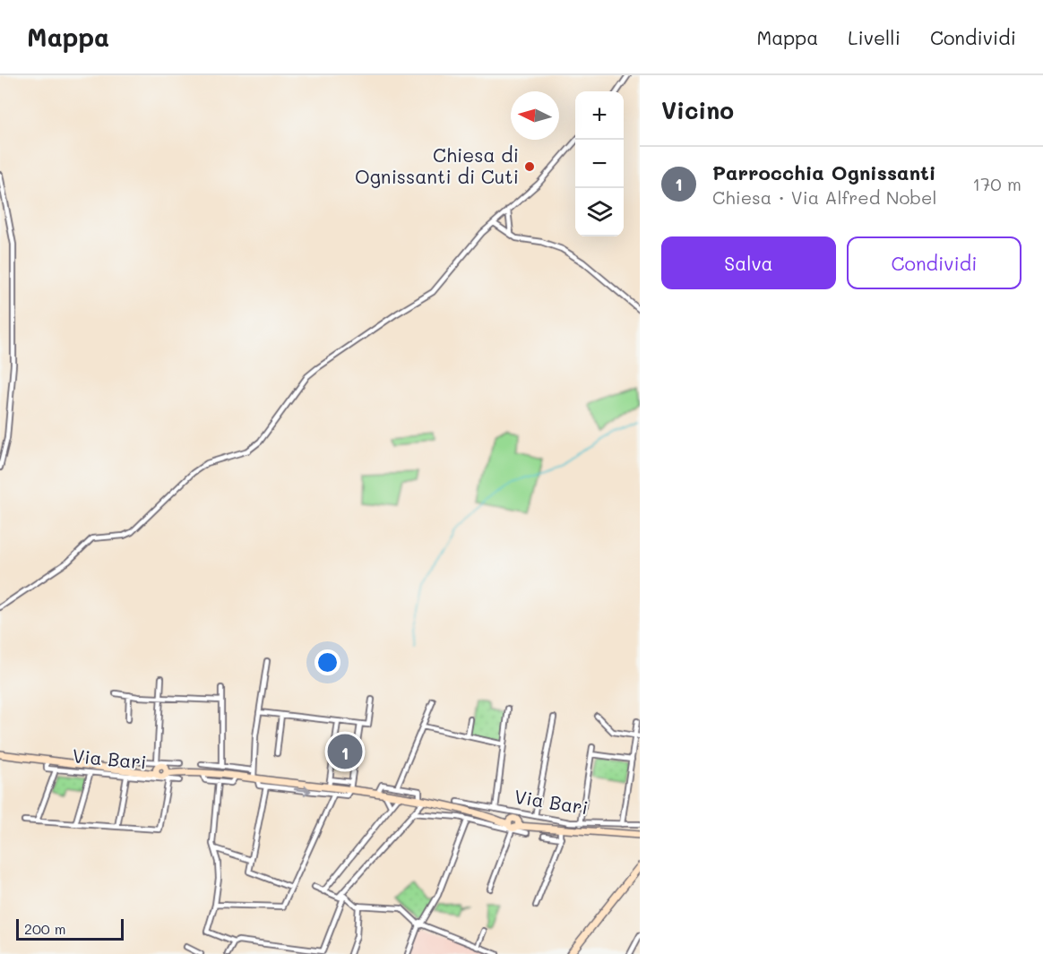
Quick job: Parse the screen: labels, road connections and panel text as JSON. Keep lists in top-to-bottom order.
{
  "streets": {
    "main road": ["Via Bari"]
  },
  "places": ["Chiesa di Ognissanti di Cuti"],
  "scale_bar": "200 m",
  "north": "left",
  "page": {
    "header": "Mappa",
    "nav": ["Mappa", "Livelli", "Condividi"],
    "heading": "Vicino",
    "map_buttons": ["+", "−"],
    "list": [
      {
        "mark": "1",
        "name": "Parrocchia Ognissanti",
        "note": "Chiesa · Via Alfred Nobel",
        "value": "170 m"
      }
    ],
    "buttons": ["Salva", "Condividi"],
    "pins": "1",
    "scale": "200 m"
  }
}
